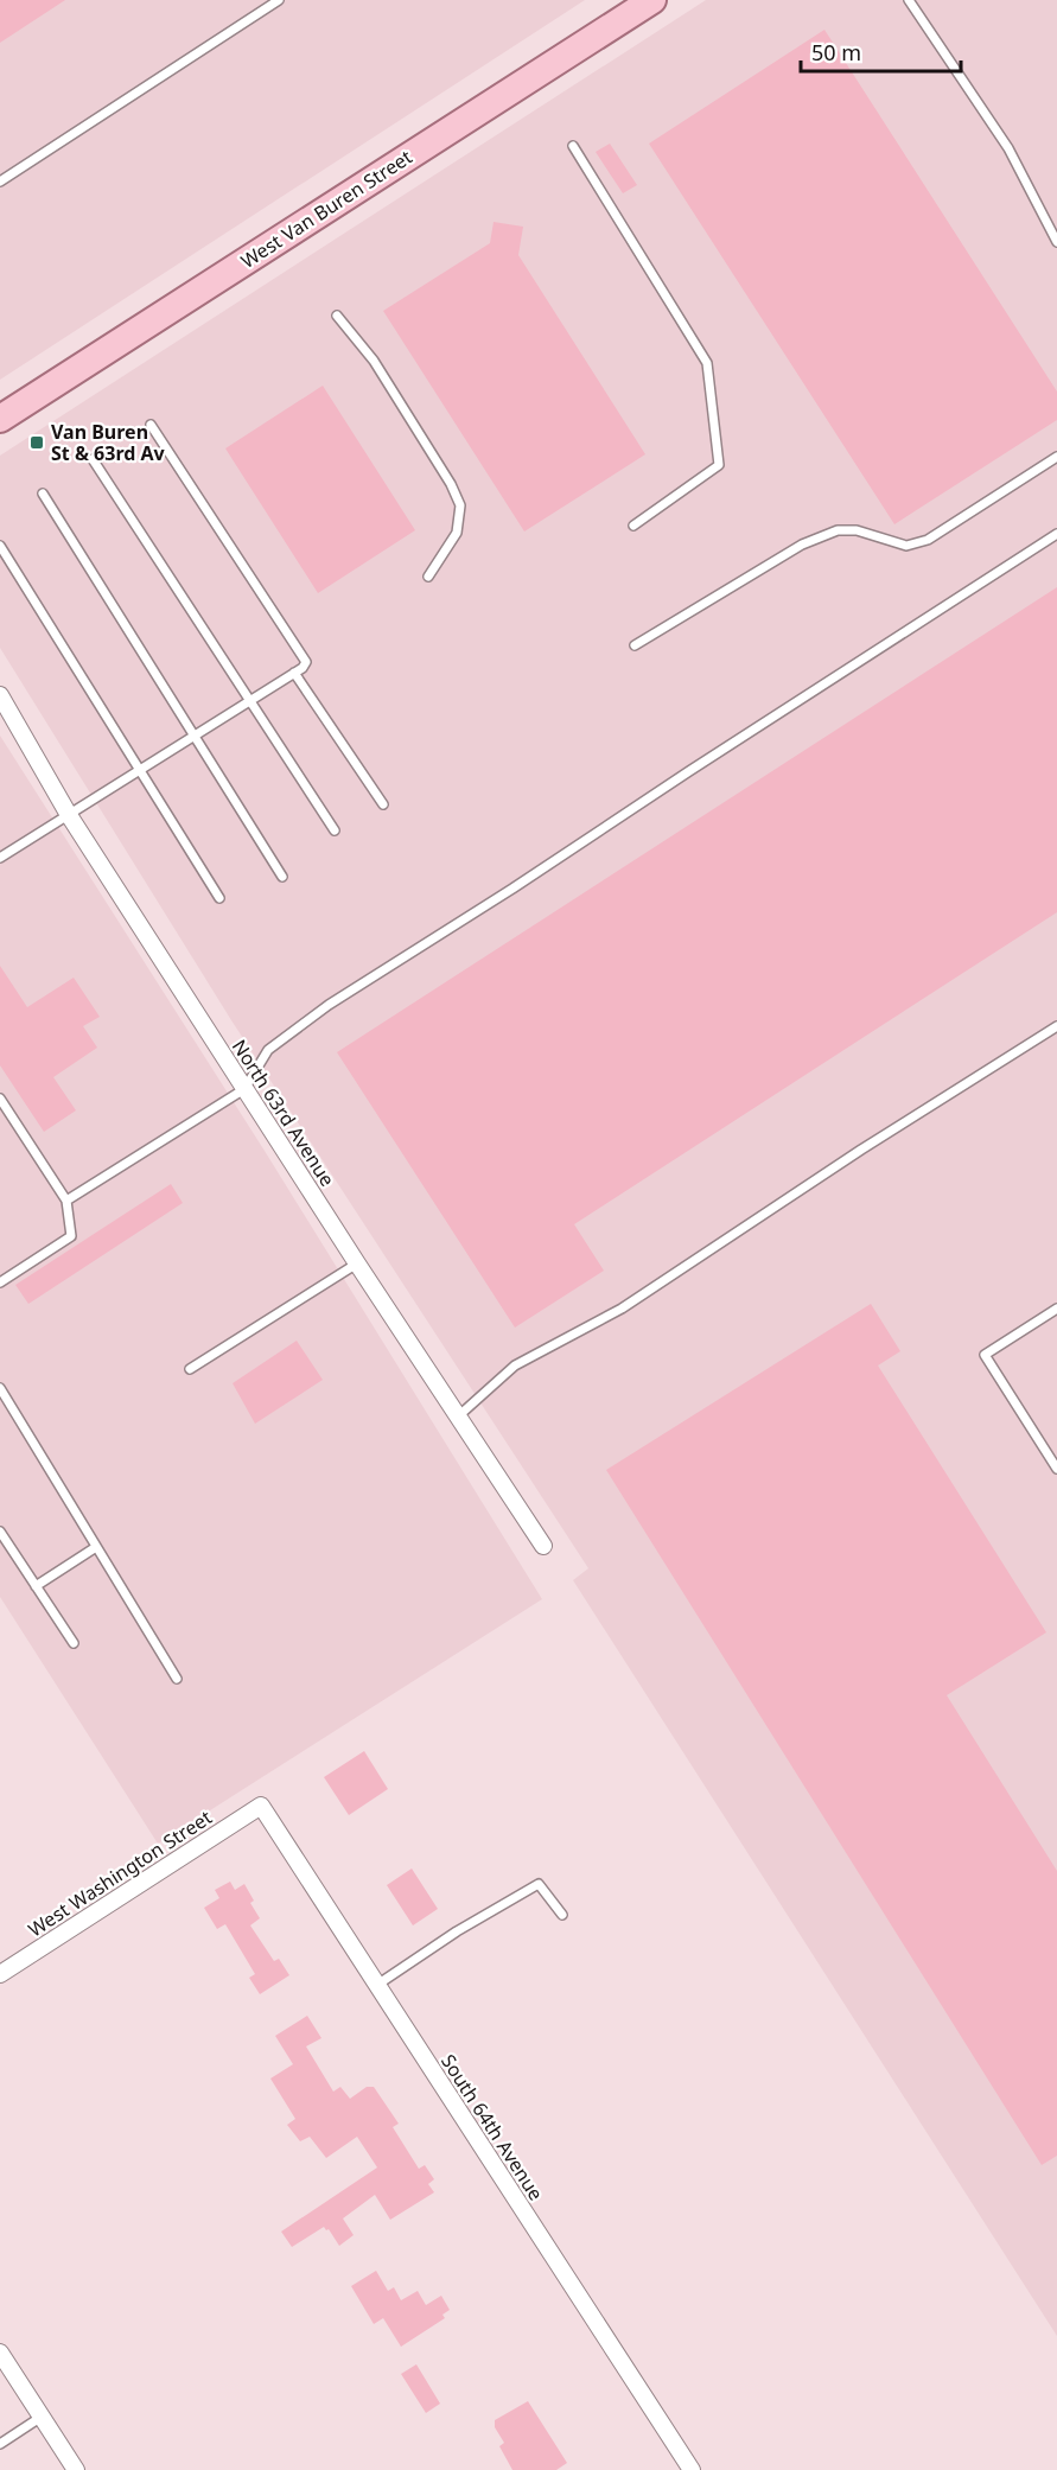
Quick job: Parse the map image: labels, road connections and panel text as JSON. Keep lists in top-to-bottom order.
{
  "streets": {
    "main road": ["West Van Buren Street"],
    "street": ["North 63rd Avenue", "West Washington Street", "South 64th Avenue"]
  },
  "crossings": [
    ["West Washington Street", "South 64th Avenue"]
  ],
  "places": {
    "transit": ["Van Buren St & 63rd Av"]
  },
  "scale_bar": "50 m"
}
